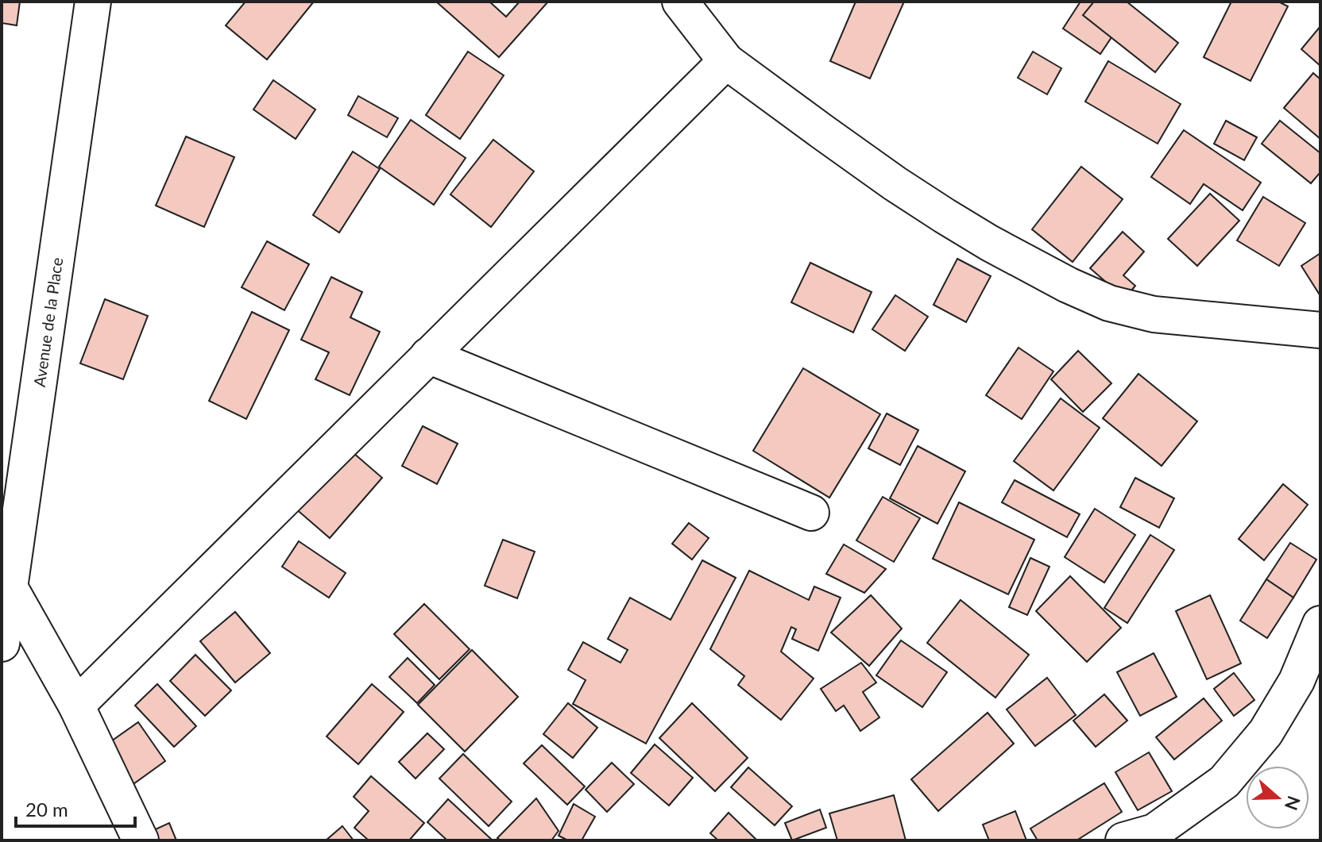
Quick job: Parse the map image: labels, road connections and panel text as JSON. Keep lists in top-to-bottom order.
{
  "streets": {
    "street": ["Avenue de la Place"]
  },
  "scale_bar": "20 m",
  "north": "right"
}
